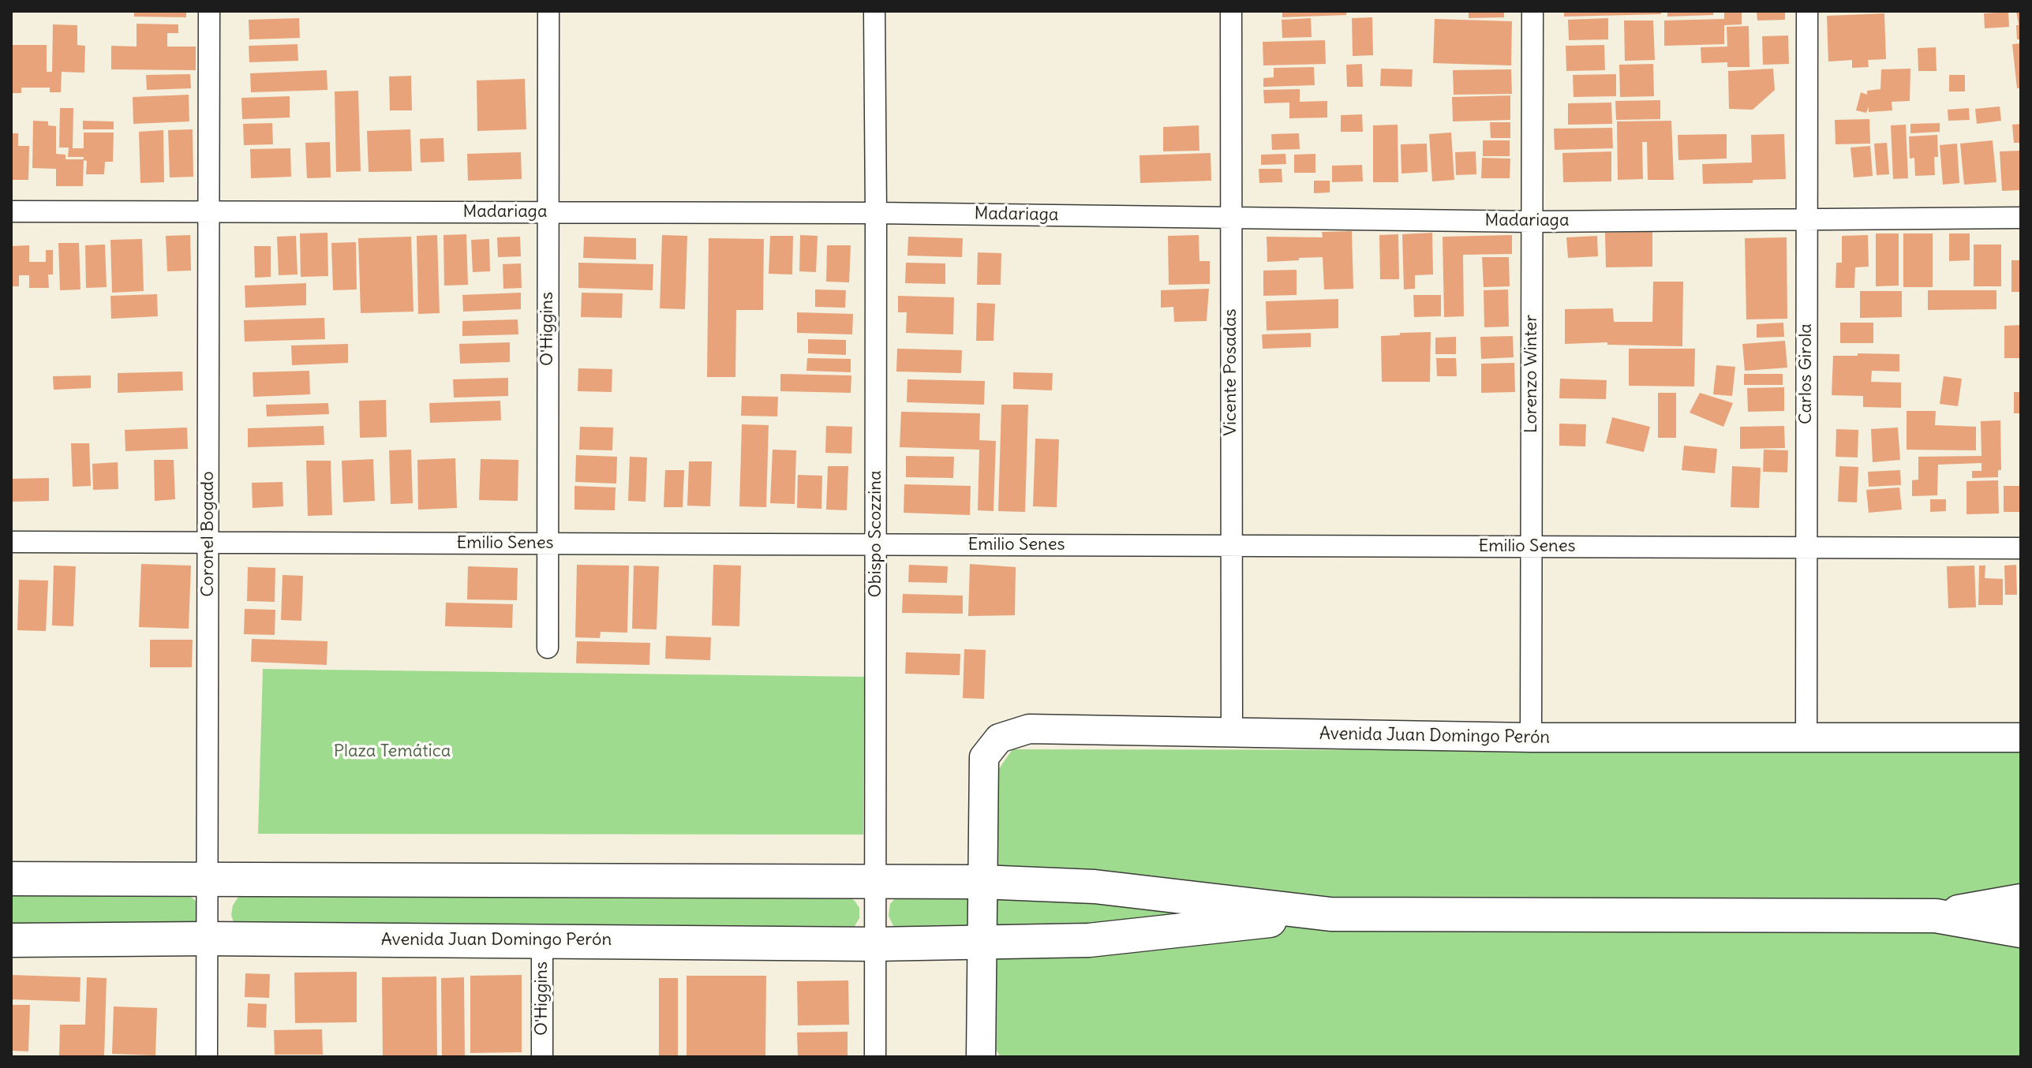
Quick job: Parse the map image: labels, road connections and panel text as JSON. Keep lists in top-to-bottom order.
{
  "streets": {
    "main road": ["Avenida Juan Domingo Perón"],
    "street": [
      "Madariaga",
      "O'Higgins",
      "Vicente Posadas",
      "Lorenzo Winter",
      "Carlos Girola",
      "Coronel Bogado",
      "Obispo Scozzina",
      "Emilio Senes"
    ]
  },
  "crossings": [
    ["Madariaga", "O'Higgins"],
    ["Madariaga", "Vicente Posadas"],
    ["Madariaga", "Lorenzo Winter"],
    ["Madariaga", "Carlos Girola"],
    ["Madariaga", "Coronel Bogado"],
    ["Madariaga", "Obispo Scozzina"],
    ["O'Higgins", "Emilio Senes"],
    ["O'Higgins", "Avenida Juan Domingo Perón"],
    ["Vicente Posadas", "Emilio Senes"],
    ["Vicente Posadas", "Avenida Juan Domingo Perón"],
    ["Lorenzo Winter", "Emilio Senes"],
    ["Lorenzo Winter", "Avenida Juan Domingo Perón"],
    ["Carlos Girola", "Emilio Senes"],
    ["Carlos Girola", "Avenida Juan Domingo Perón"],
    ["Coronel Bogado", "Emilio Senes"],
    ["Coronel Bogado", "Avenida Juan Domingo Perón"],
    ["Obispo Scozzina", "Emilio Senes"],
    ["Obispo Scozzina", "Avenida Juan Domingo Perón"]
  ],
  "parks": ["Plaza Temática"]
}
